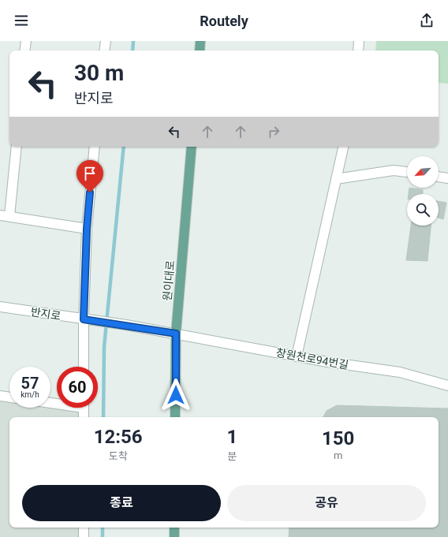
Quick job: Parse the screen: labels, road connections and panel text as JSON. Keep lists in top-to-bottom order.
{
  "streets": {
    "main road": ["원이대로"],
    "street": ["반지로", "창원천로94번길"]
  },
  "crossings": [
    ["원이대로", "반지로"],
    ["원이대로", "창원천로94번길"],
    ["반지로", "창원천로94번길"]
  ],
  "north": "bottom left",
  "page": {
    "header": "Routely",
    "turn": ["30 m", "반지로"],
    "speed": "57 km/h",
    "limit": "60",
    "eta": [
      "12:56",
      "도착",
      "1",
      "분",
      "150",
      "m"
    ],
    "buttons": ["종료", "공유"]
  }
}
